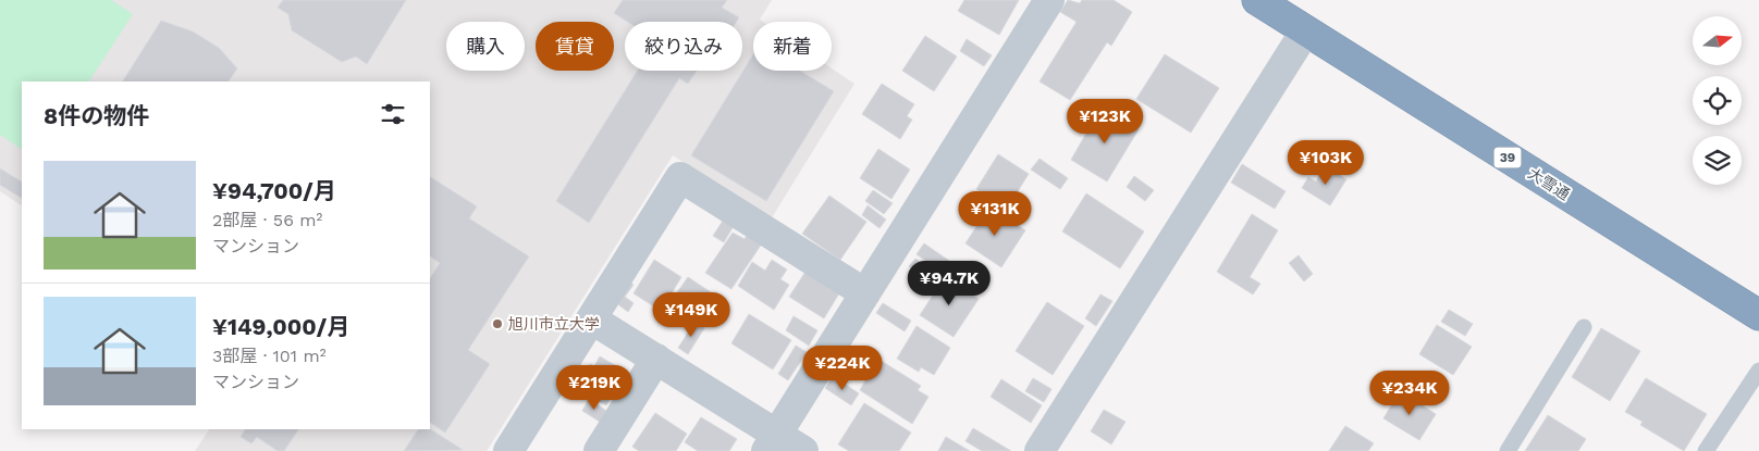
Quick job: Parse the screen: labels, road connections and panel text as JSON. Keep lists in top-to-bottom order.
{
  "streets": {
    "highway": ["39", "大雪通"]
  },
  "places": ["旭川市立大学"],
  "north": "right",
  "page": {
    "chip": [
      "購入",
      "賃貸",
      "絞り込み",
      "新着"
    ],
    "heading": "8件の物件",
    "price": [
      "¥123K",
      "¥103K",
      "¥131K",
      "¥94.7K",
      "¥149K",
      "¥224K",
      "¥219K",
      "¥234K"
    ],
    "list": [
      {
        "name": "¥94,700/月",
        "note": "2部屋 · 56 m² · マンション"
      },
      {
        "name": "¥149,000/月",
        "note": "3部屋 · 101 m² · マンション"
      }
    ]
  }
}
